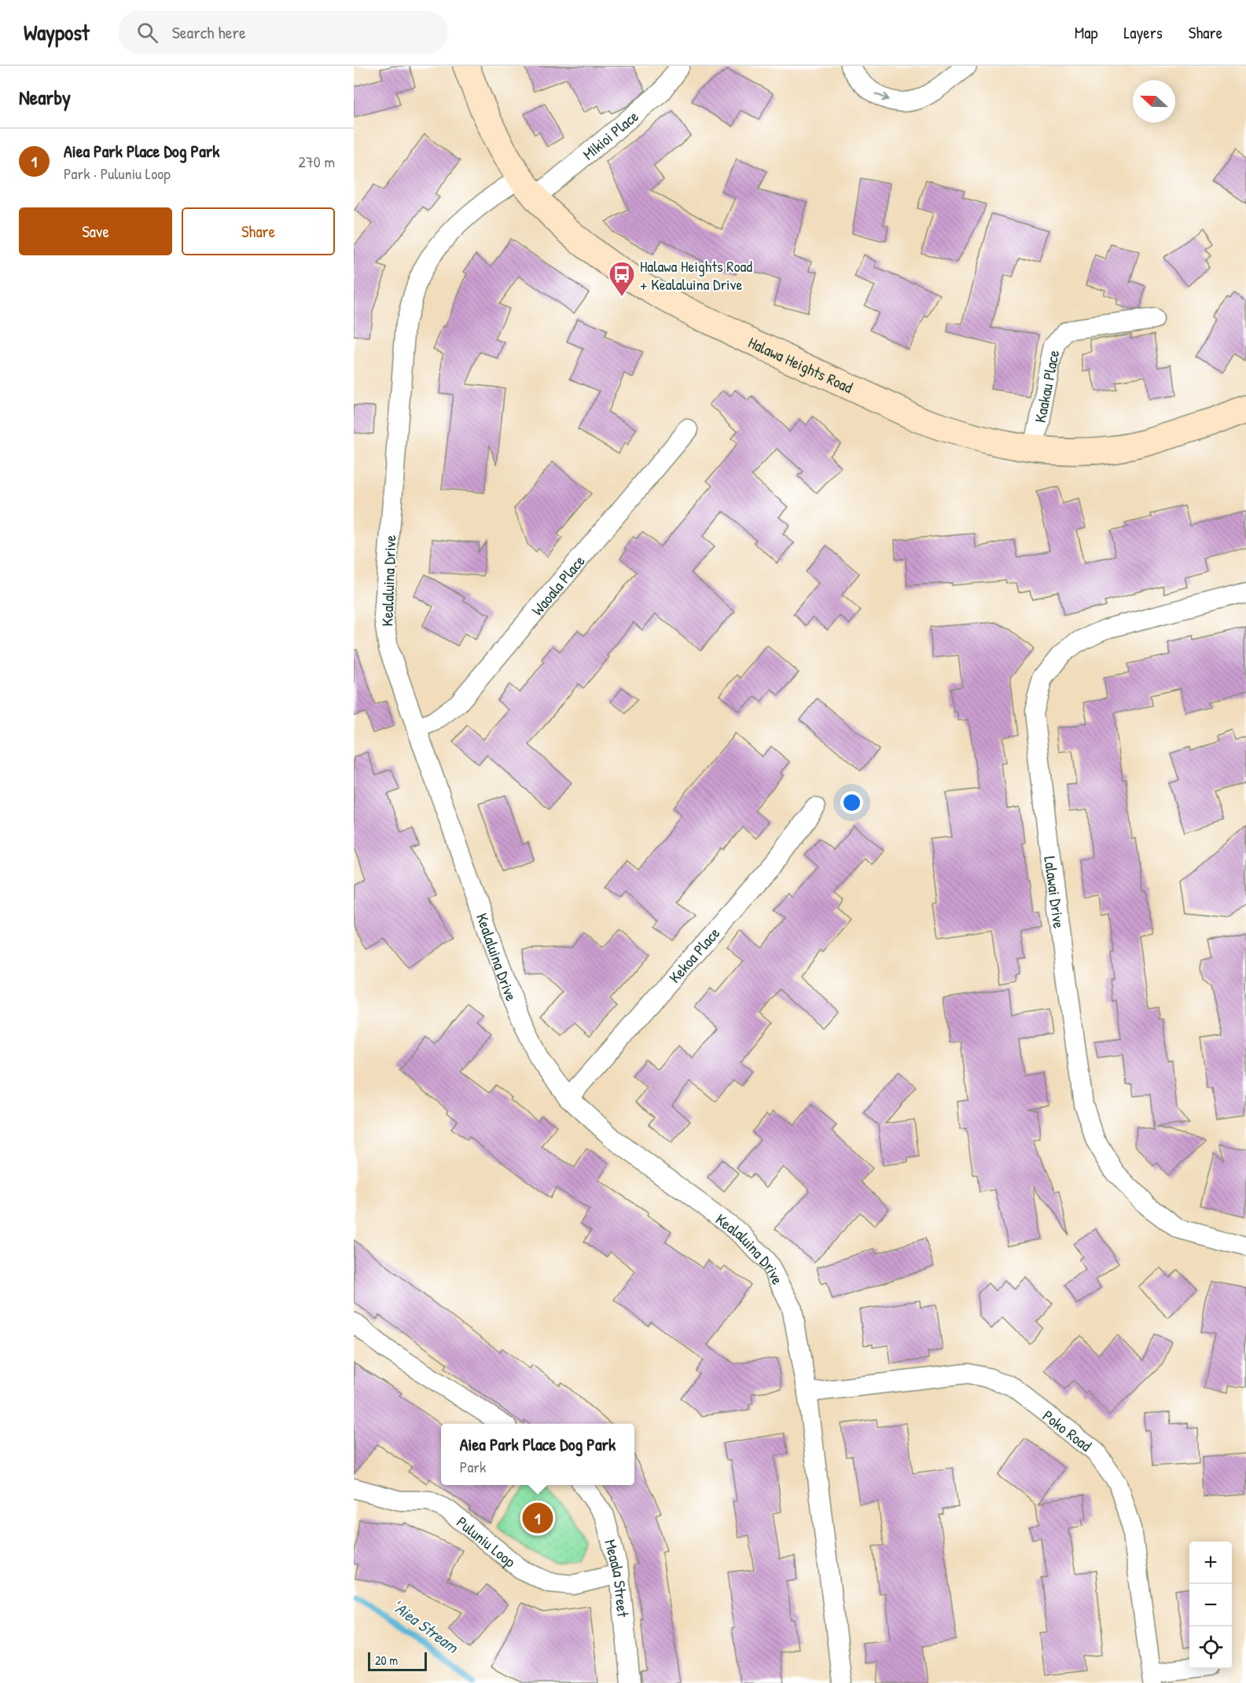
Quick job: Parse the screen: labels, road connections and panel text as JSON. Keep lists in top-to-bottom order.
{
  "streets": {
    "street": [
      "Mikioi Place",
      "Halawa Heights Road",
      "Kaakau Place",
      "Kealaluina Drive",
      "Waoala Place",
      "Lalawai Drive",
      "Kekoa Place",
      "Poko Road",
      "Puluniu Loop",
      "Meaala Street"
    ]
  },
  "crossings": [
    ["Mikioi Place", "Halawa Heights Road"],
    ["Mikioi Place", "Kealaluina Drive"],
    ["Halawa Heights Road", "Kaakau Place"],
    ["Halawa Heights Road", "Kealaluina Drive"],
    ["Kealaluina Drive", "Waoala Place"],
    ["Kealaluina Drive", "Kekoa Place"],
    ["Kealaluina Drive", "Poko Road"],
    ["Puluniu Loop", "Meaala Street"]
  ],
  "water": ["ʻAiea Stream"],
  "places": {
    "bus stop": ["Halawa Heights Road + Kealaluina Drive"]
  },
  "scale_bar": "20 m",
  "north": "left",
  "page": {
    "header": "Waypost",
    "search": "Search here",
    "nav": ["Map", "Layers", "Share"],
    "heading": "Nearby",
    "list": [
      {
        "mark": "1",
        "name": "Aiea Park Place Dog Park",
        "note": "Park · Puluniu Loop",
        "value": "270 m"
      }
    ],
    "buttons": ["Save", "Share"],
    "popup": ["Aiea Park Place Dog Park", "Park"],
    "pins": "1",
    "map_buttons": ["+", "−"],
    "scale": "20 m"
  }
}
